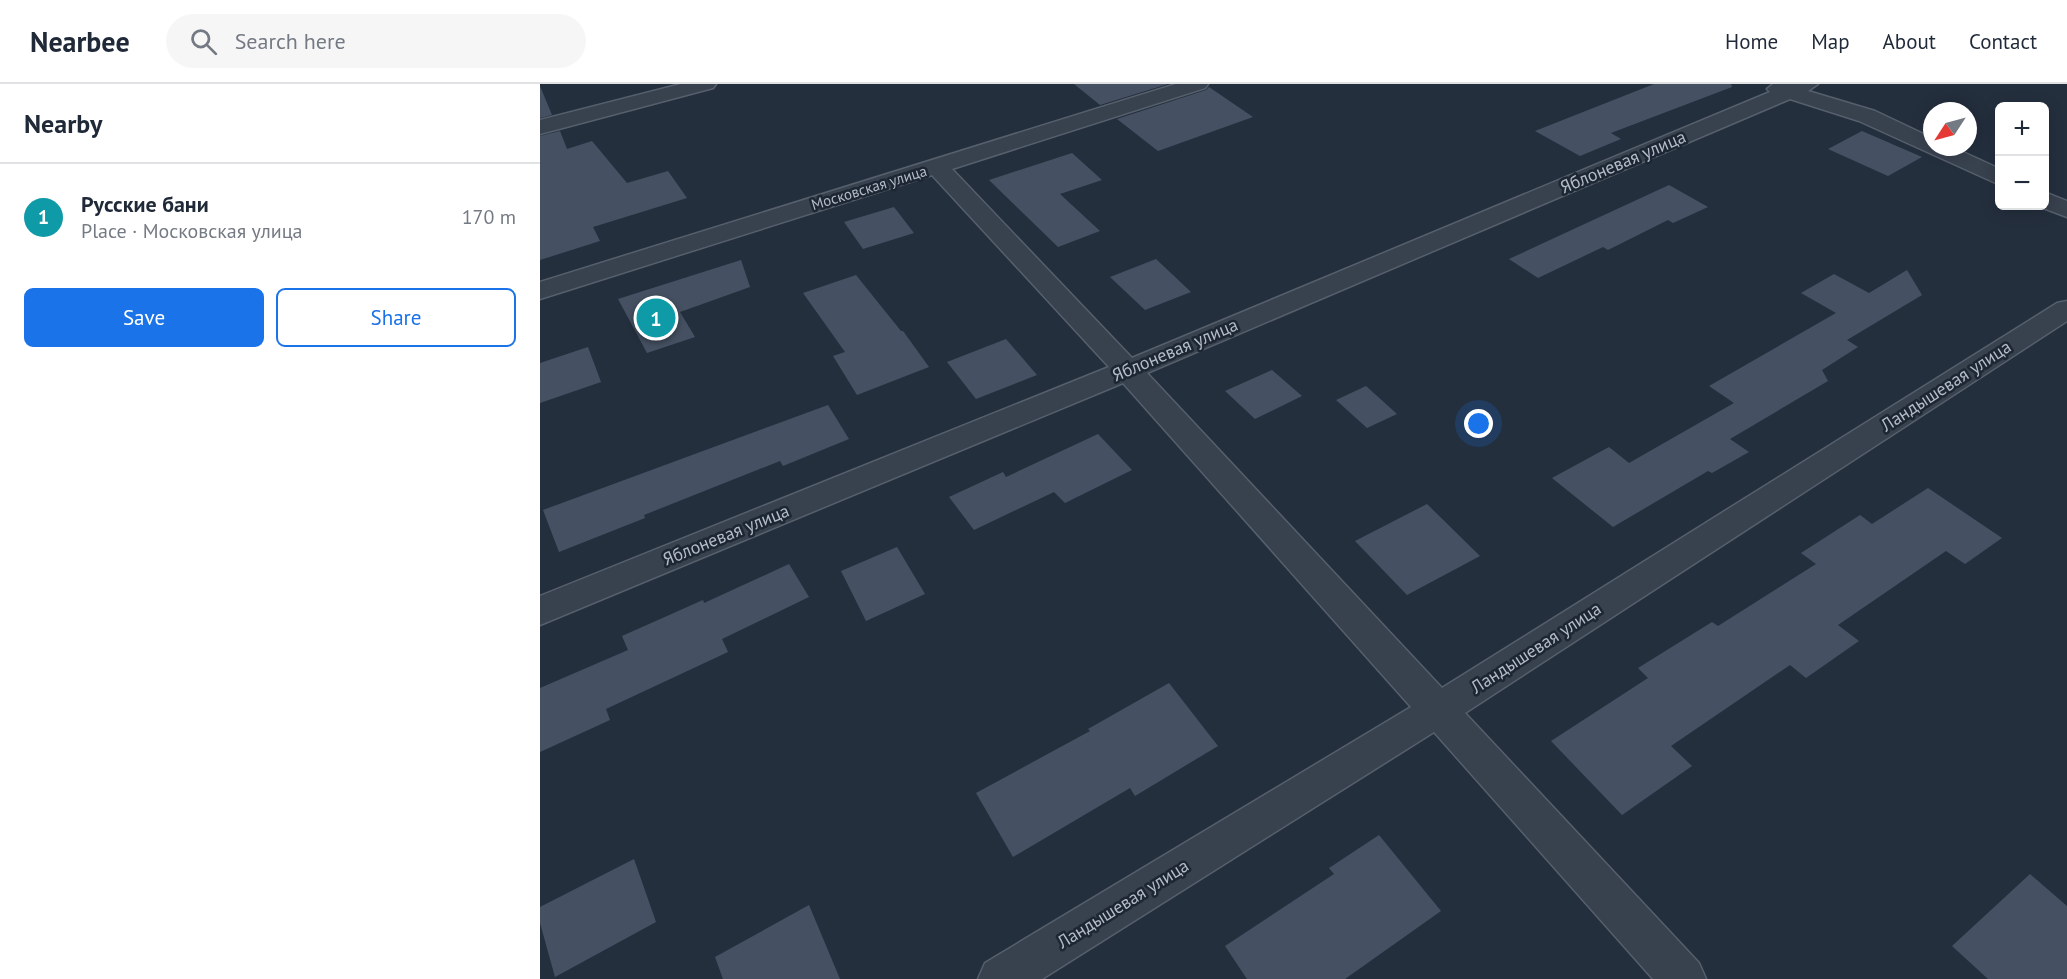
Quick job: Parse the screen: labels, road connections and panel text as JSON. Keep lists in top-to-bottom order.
{
  "streets": {
    "street": ["Яблоневая улица", "Московская улица", "Ландышевая улица"]
  },
  "north": "bottom left",
  "page": {
    "header": "Nearbee",
    "search": "Search here",
    "nav": [
      "Home",
      "Map",
      "About",
      "Contact"
    ],
    "heading": "Nearby",
    "map_buttons": ["+", "−"],
    "list": [
      {
        "mark": "1",
        "name": "Русские бани",
        "note": "Place · Московская улица",
        "value": "170 m"
      }
    ],
    "buttons": ["Save", "Share"],
    "pins": "1"
  }
}
